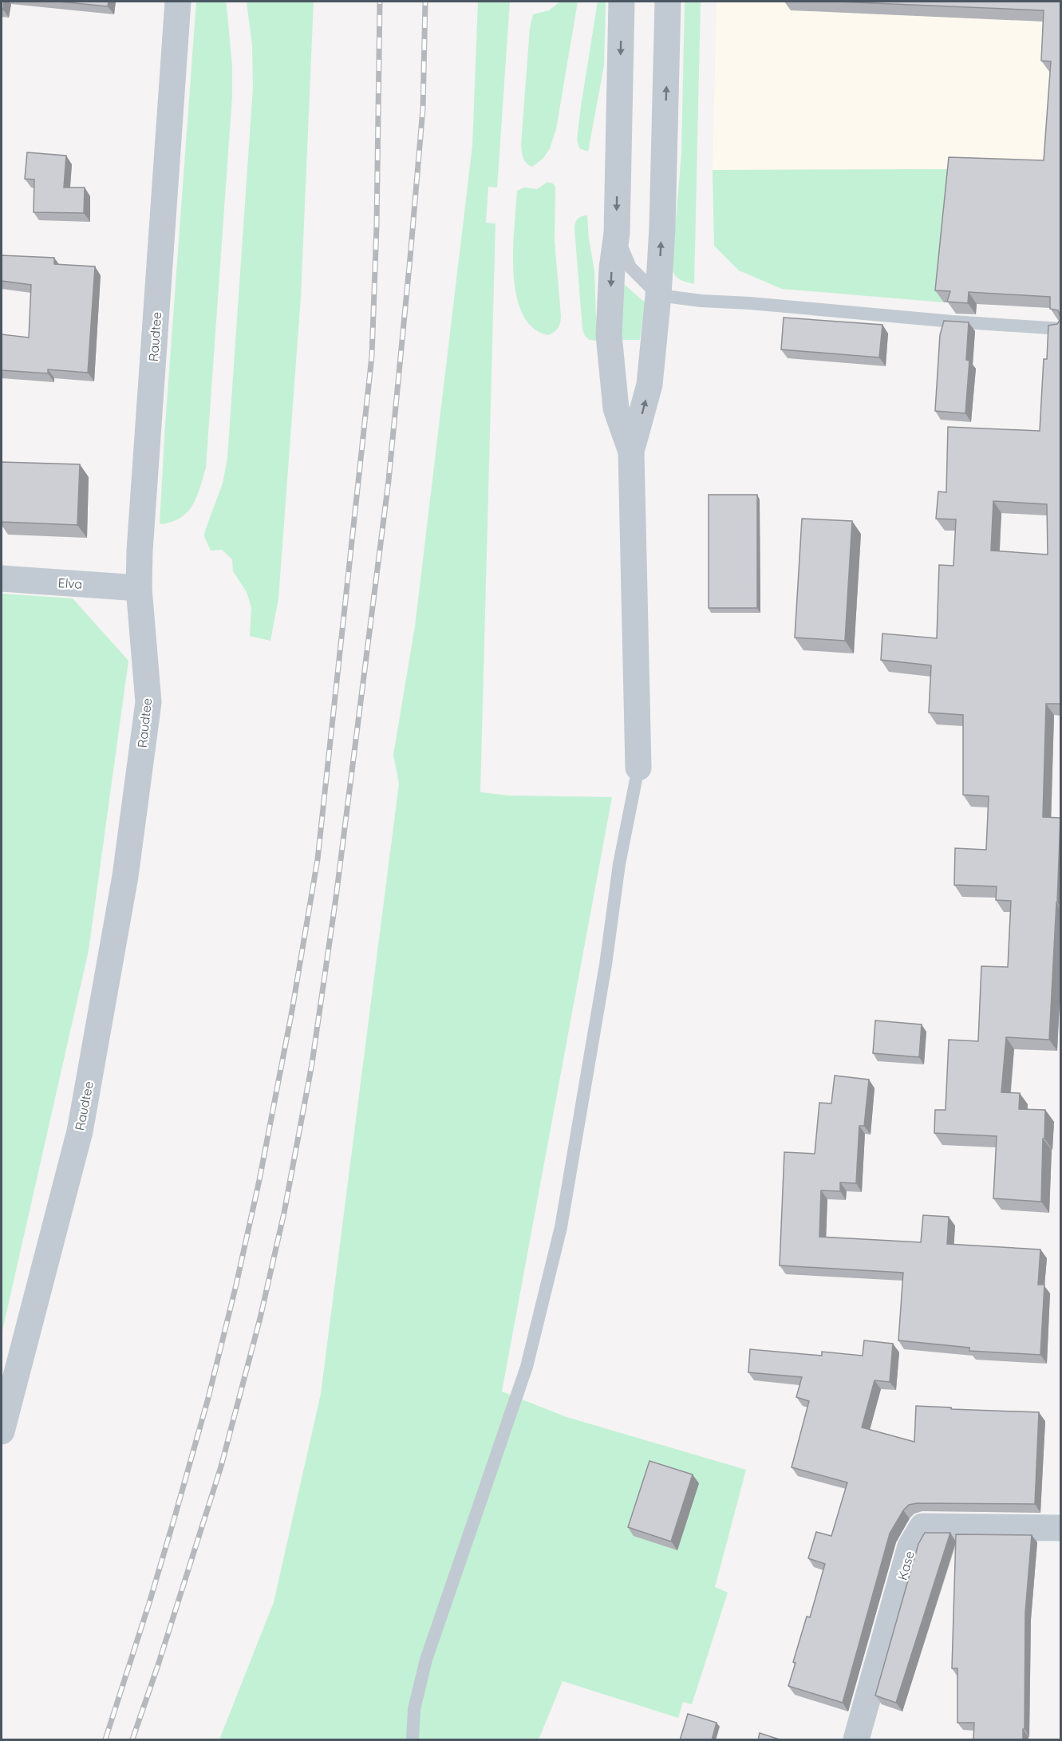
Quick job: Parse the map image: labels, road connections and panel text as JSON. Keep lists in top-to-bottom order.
{
  "streets": {
    "street": ["Raudtee", "Elva", "Kase"]
  },
  "crossings": [
    ["Raudtee", "Elva"]
  ]
}
